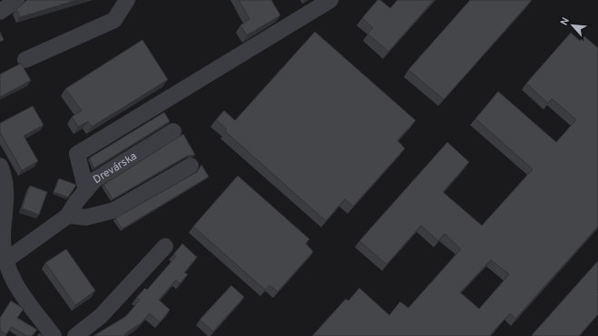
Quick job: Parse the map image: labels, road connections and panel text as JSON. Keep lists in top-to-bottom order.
{
  "streets": {
    "street": ["Drevárska"]
  },
  "north": "top left"
}
